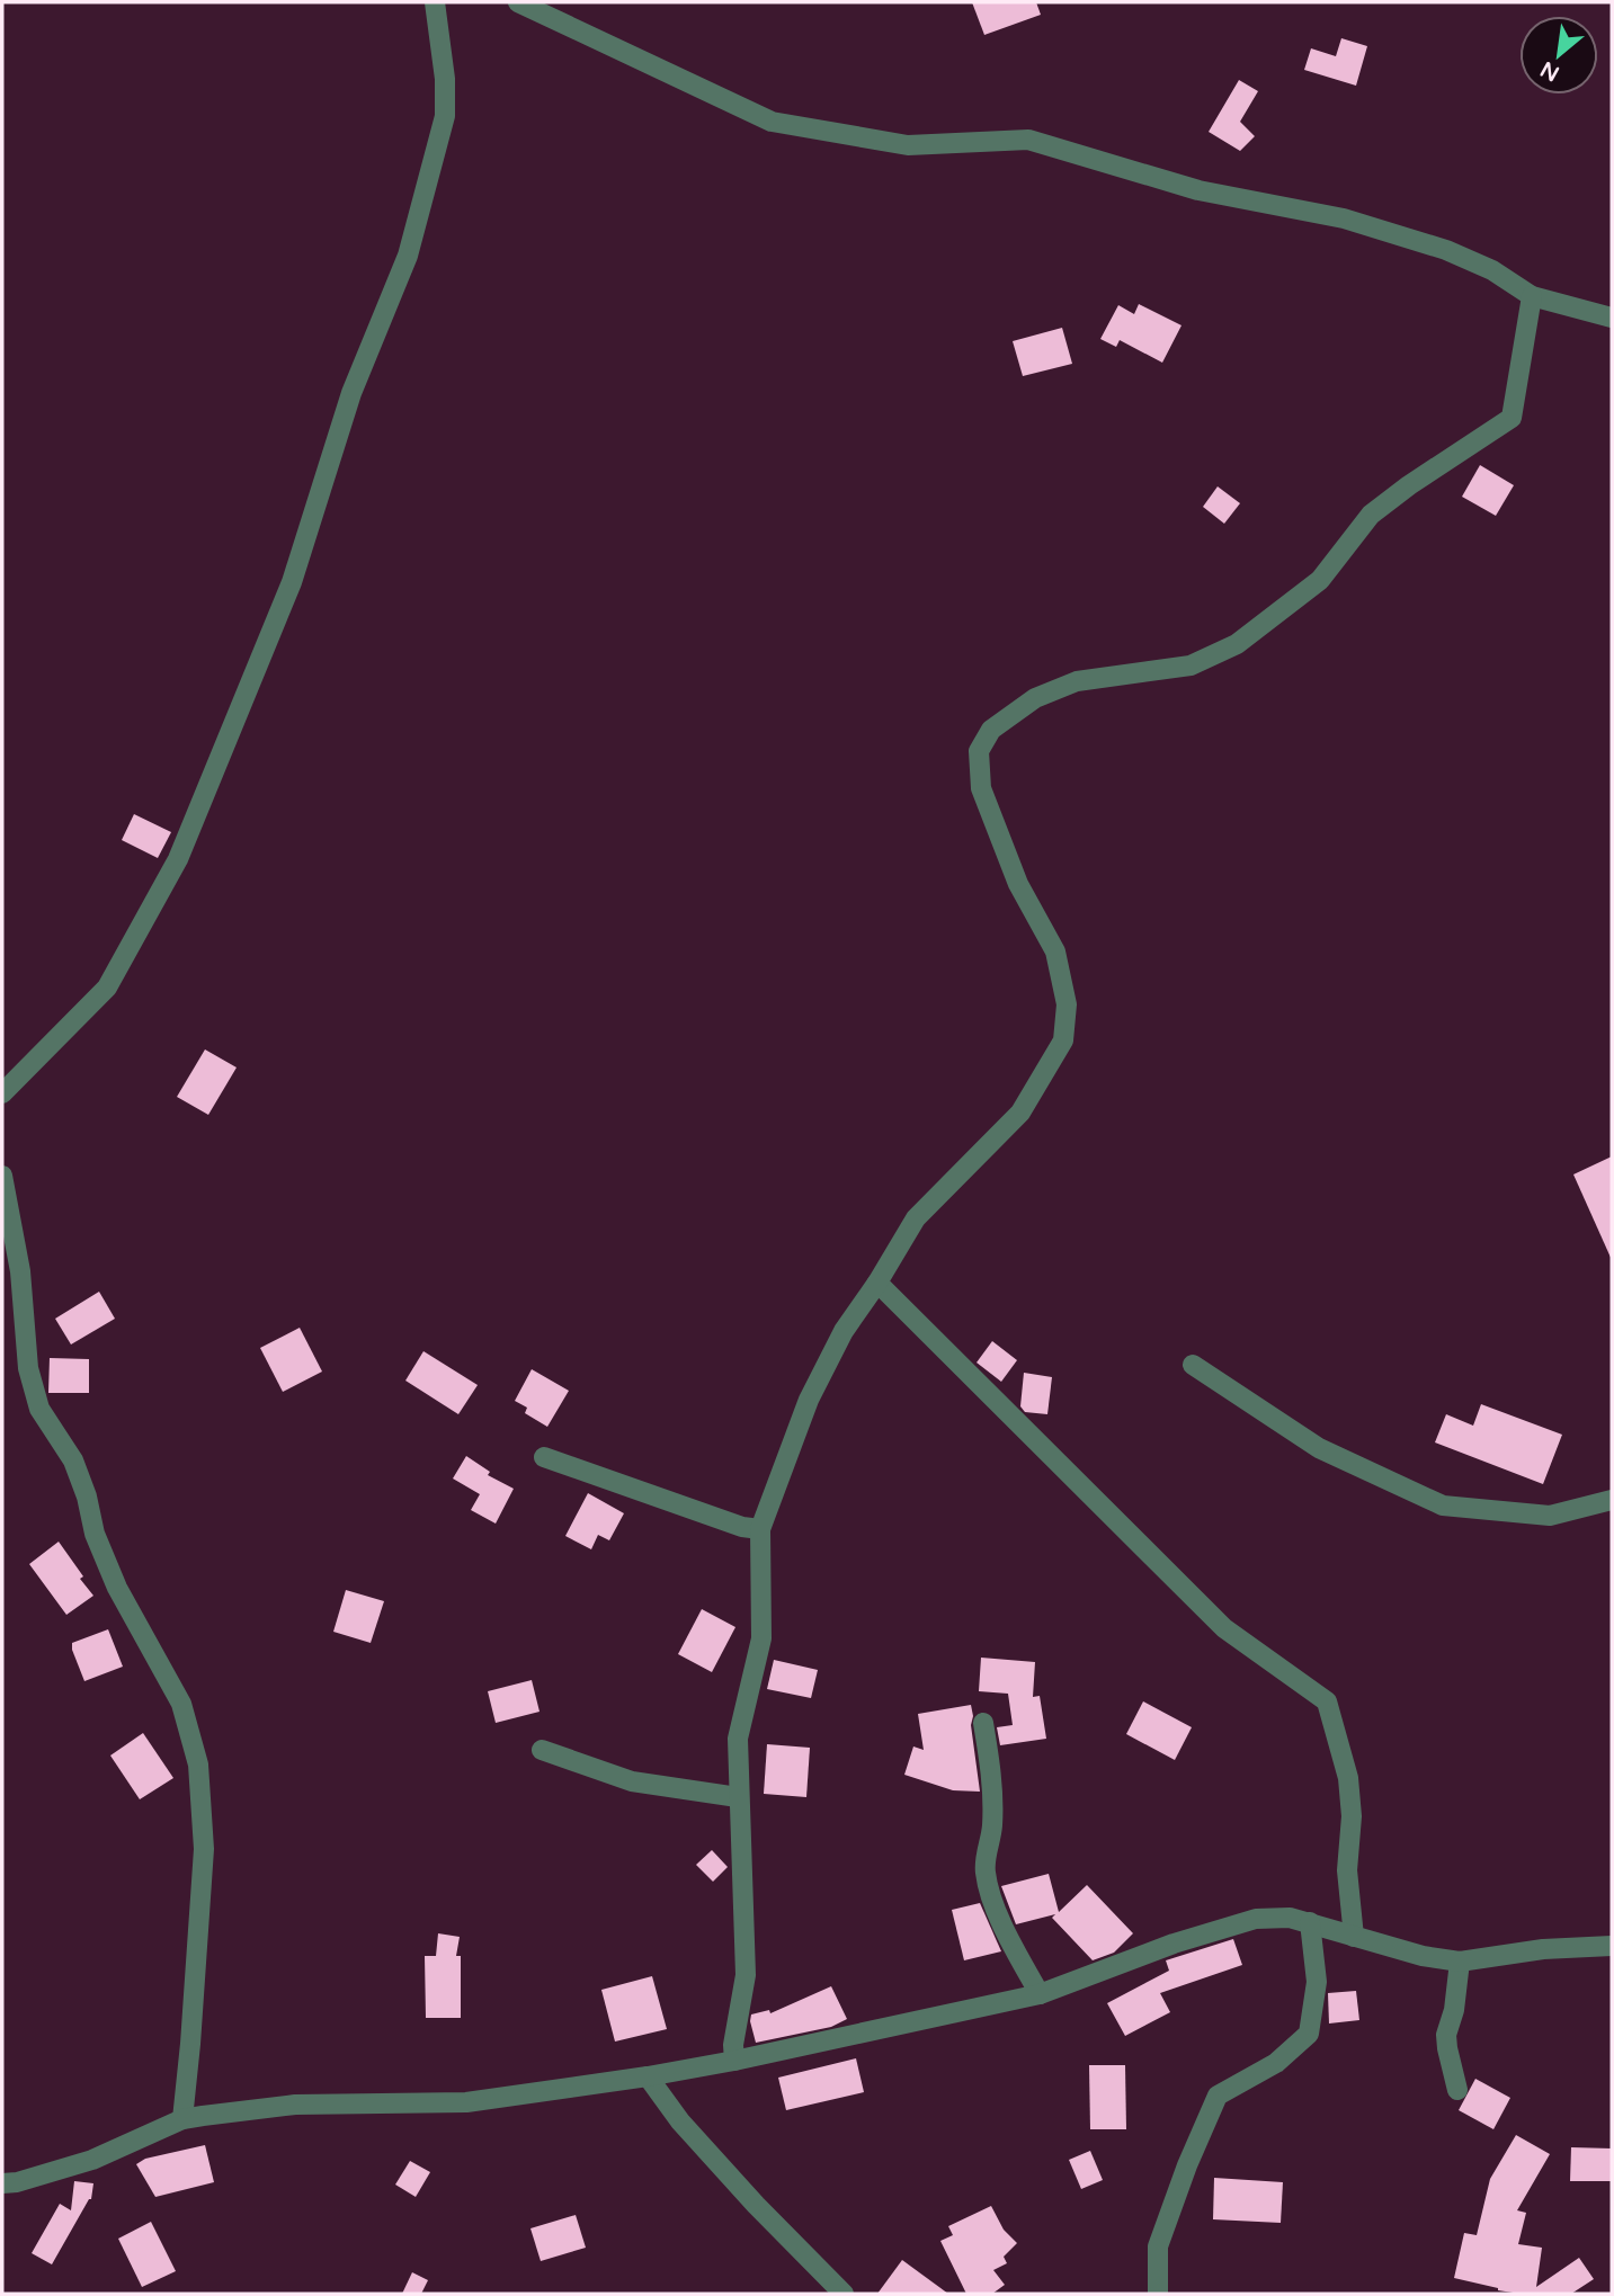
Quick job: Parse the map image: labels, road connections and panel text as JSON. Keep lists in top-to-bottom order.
{
  "north": "bottom left"
}
